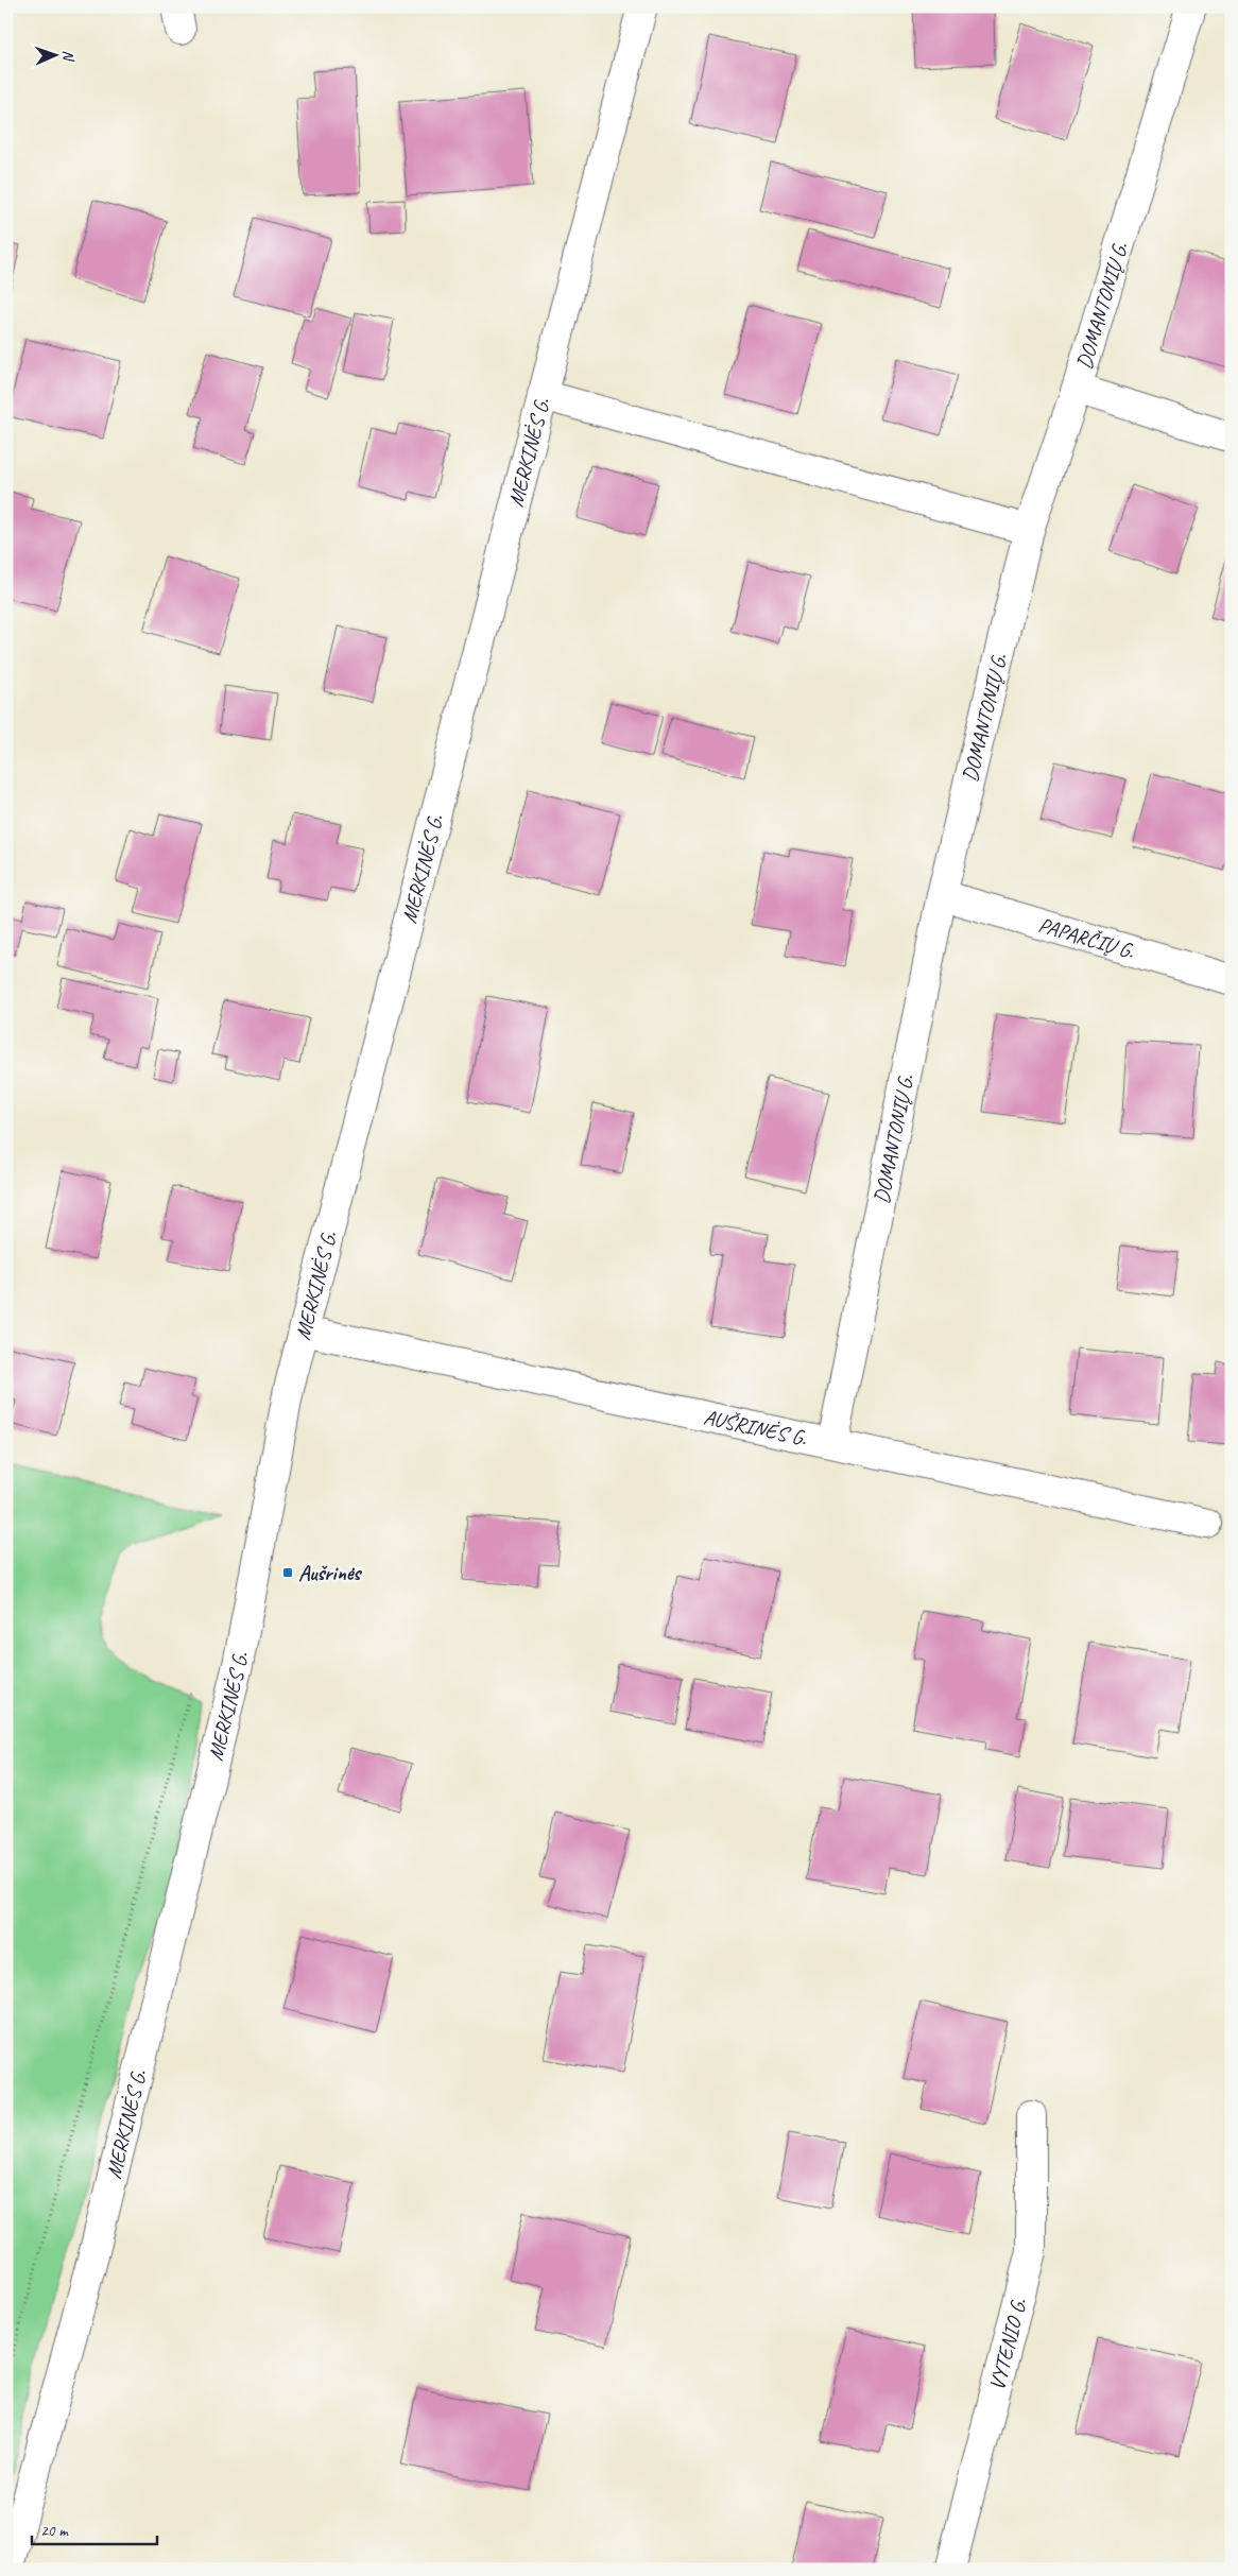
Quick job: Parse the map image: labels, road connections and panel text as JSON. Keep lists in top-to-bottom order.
{
  "streets": {
    "street": [
      "DOMANTONIŲ G.",
      "MERKINĖS G.",
      "PAPARČIŲ G.",
      "AUŠRINĖS G.",
      "VYTENIO G."
    ]
  },
  "crossings": [
    ["DOMANTONIŲ G.", "PAPARČIŲ G."],
    ["DOMANTONIŲ G.", "AUŠRINĖS G."],
    ["MERKINĖS G.", "AUŠRINĖS G."]
  ],
  "places": {
    "transit": ["Aušrinės"]
  },
  "scale_bar": "20 m",
  "north": "right"
}
